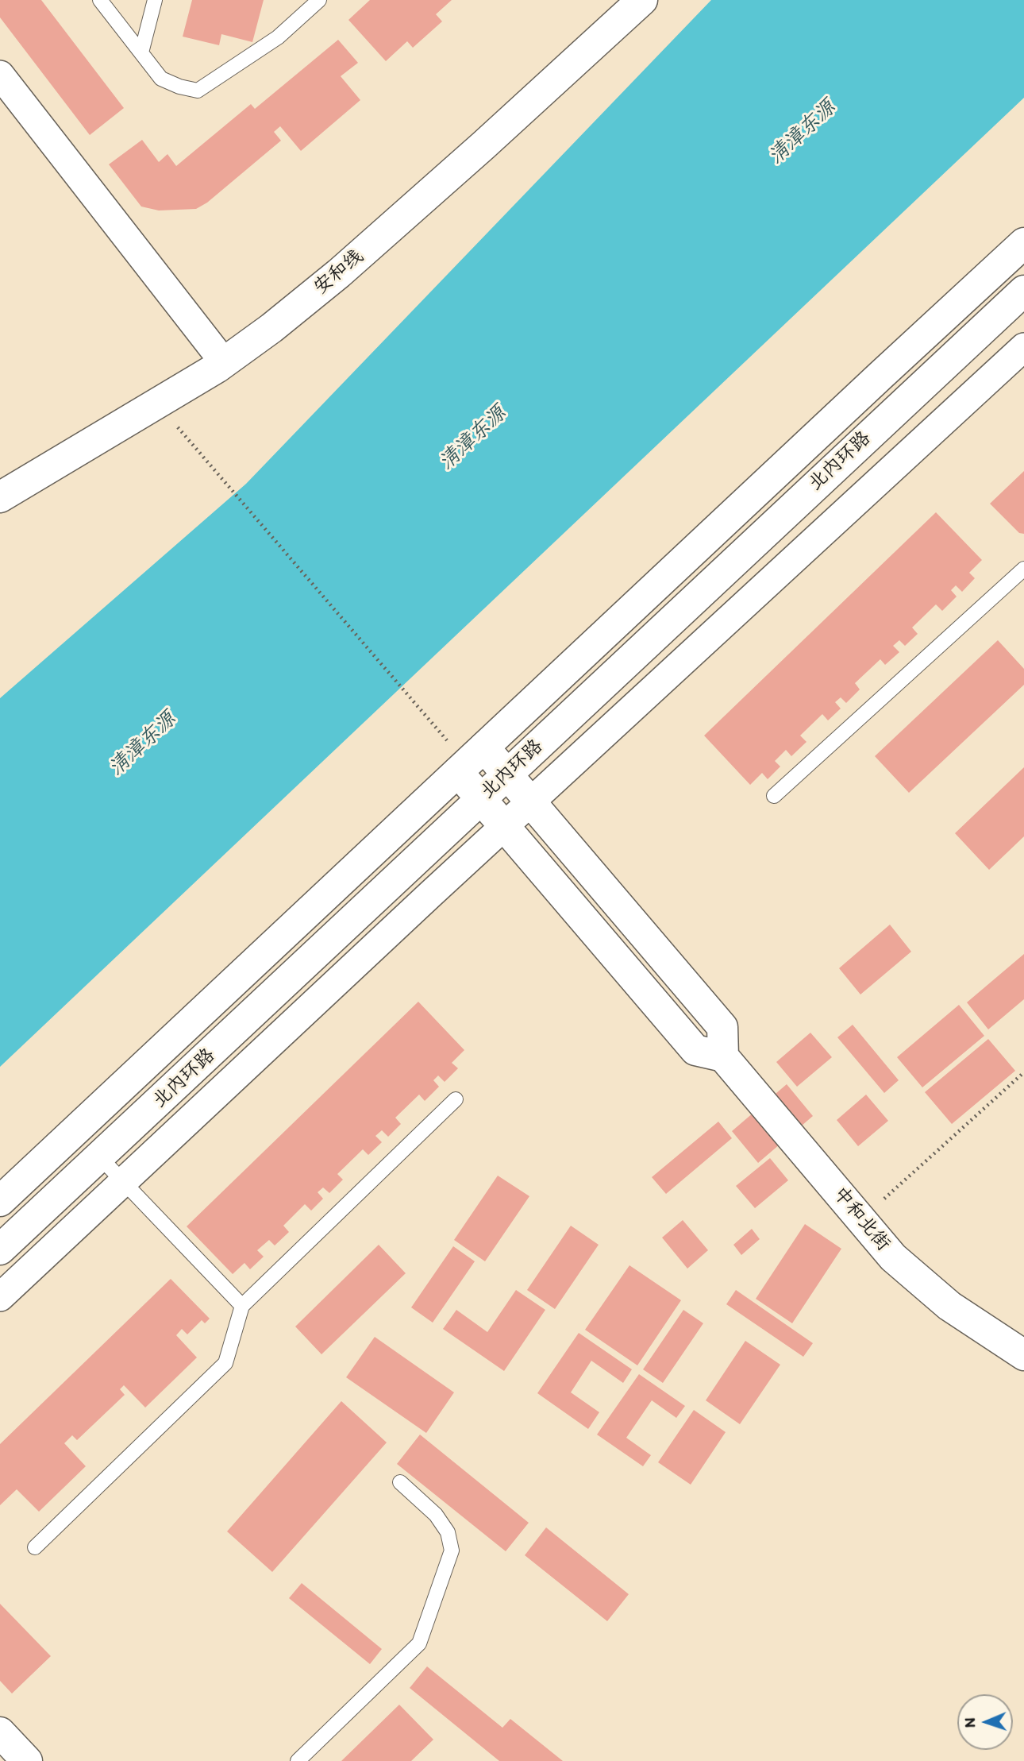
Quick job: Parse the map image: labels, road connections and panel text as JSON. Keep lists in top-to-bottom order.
{
  "streets": {
    "main road": ["安和线", "北内环路", "中和北街"]
  },
  "water": ["清漳东源"],
  "north": "left"
}
